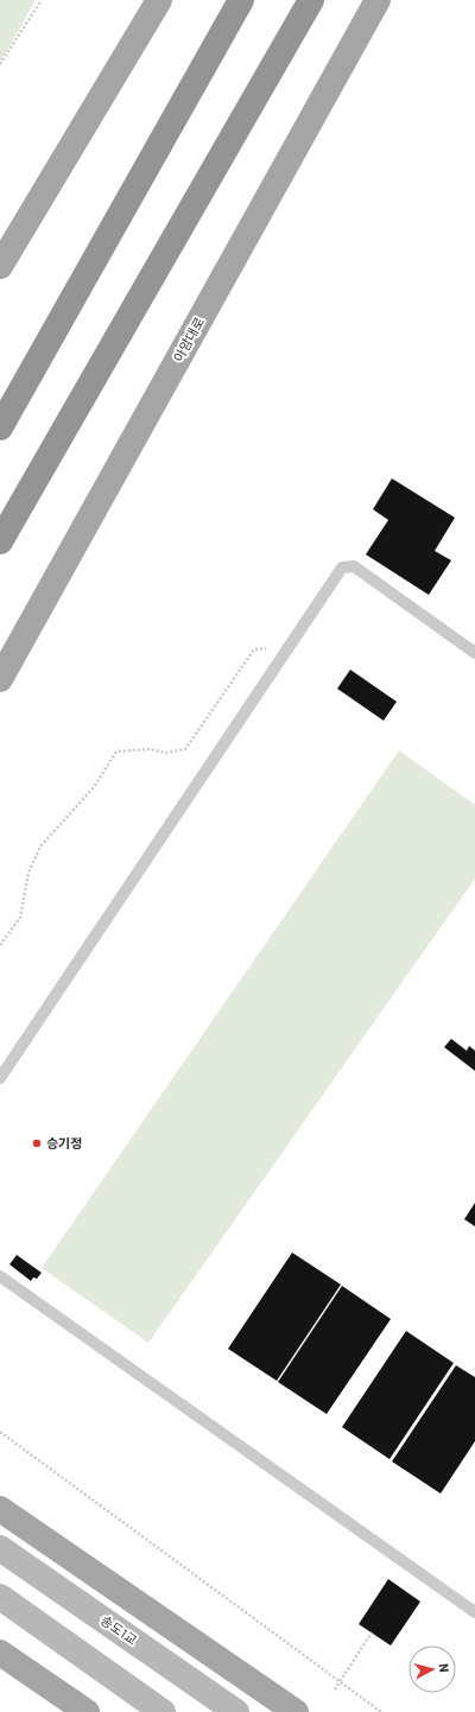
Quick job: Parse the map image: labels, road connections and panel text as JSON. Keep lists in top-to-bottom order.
{
  "streets": {
    "main road": ["아암대로", "송도1교"]
  },
  "places": ["승기정"],
  "north": "right"
}
